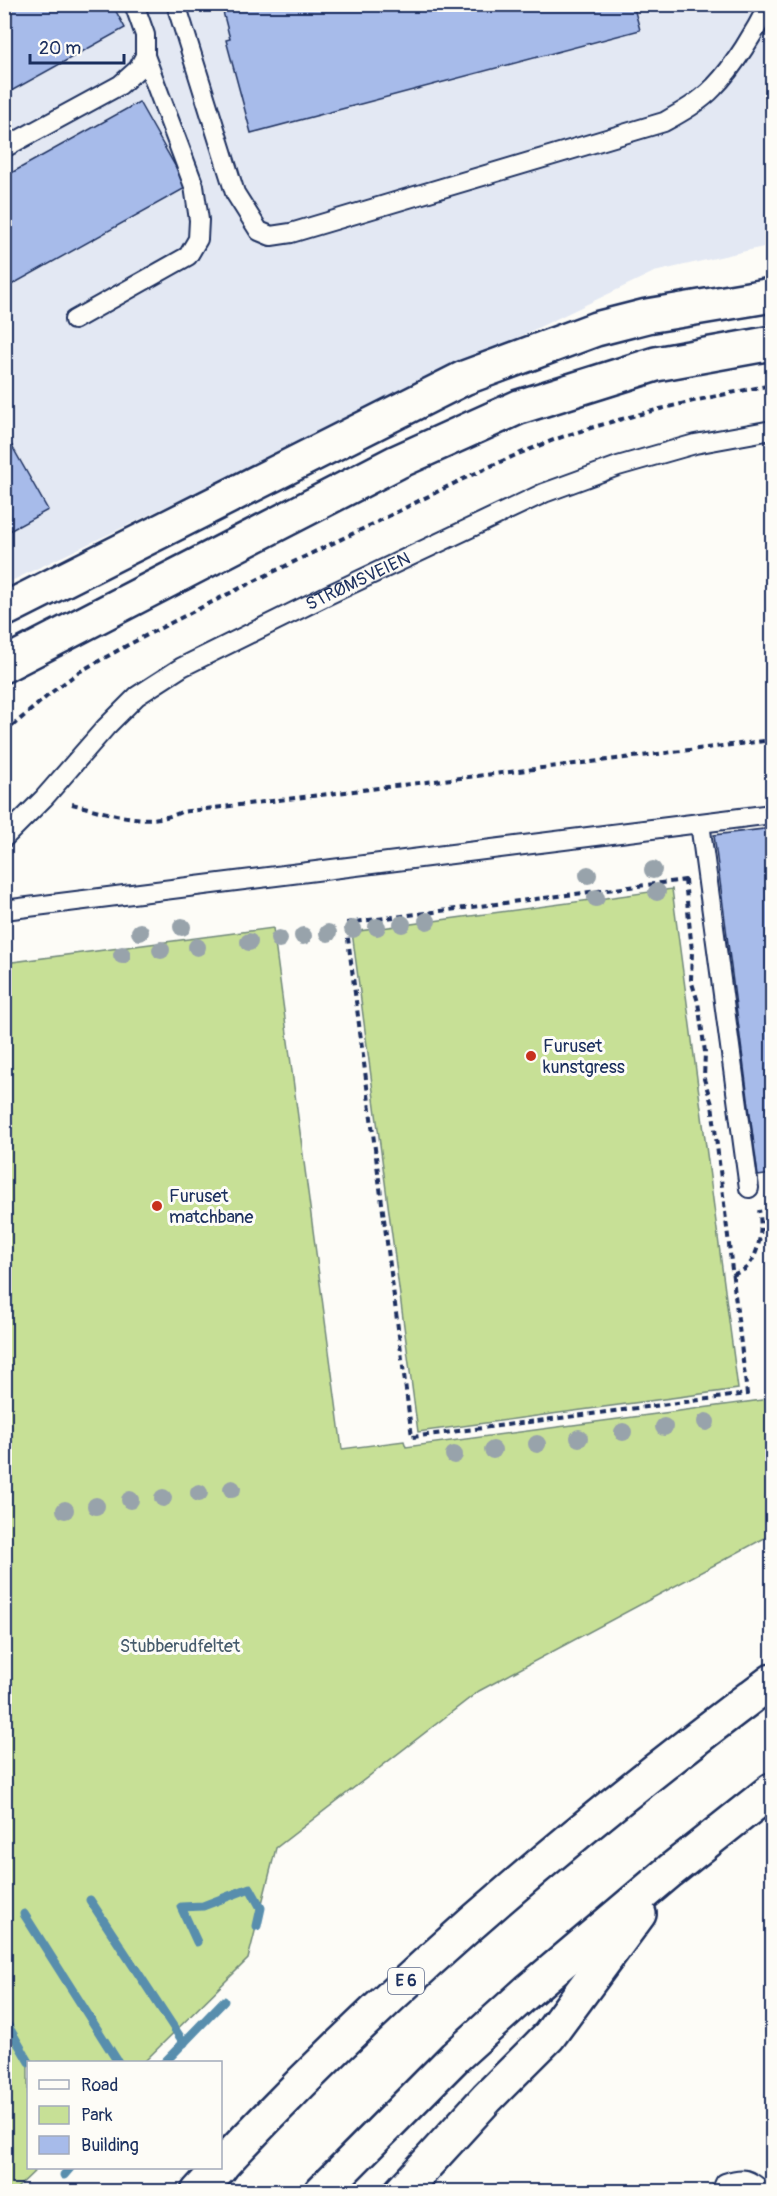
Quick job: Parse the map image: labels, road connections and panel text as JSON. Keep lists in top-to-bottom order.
{
  "streets": {
    "main road": ["E 6"],
    "lane": ["STRØMSVEIEN"]
  },
  "parks": ["Stubberudfeltet"],
  "places": ["Furuset kunstgress", "Furuset matchbane"],
  "legend": ["Road", "Park", "Building"],
  "scale_bar": "20 m"
}
